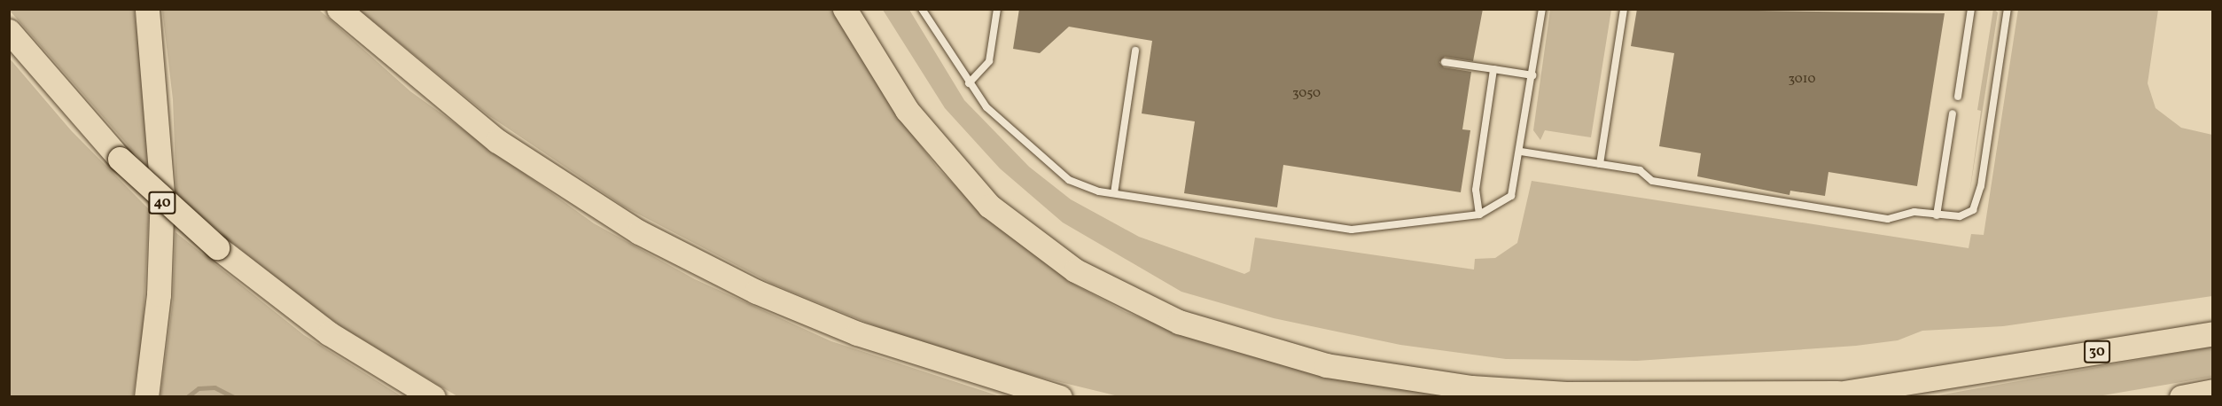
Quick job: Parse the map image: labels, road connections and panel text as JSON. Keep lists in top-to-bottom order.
{
  "streets": {
    "highway": ["40", "30"]
  },
  "house_numbers": ["3010", "3050"]
}
